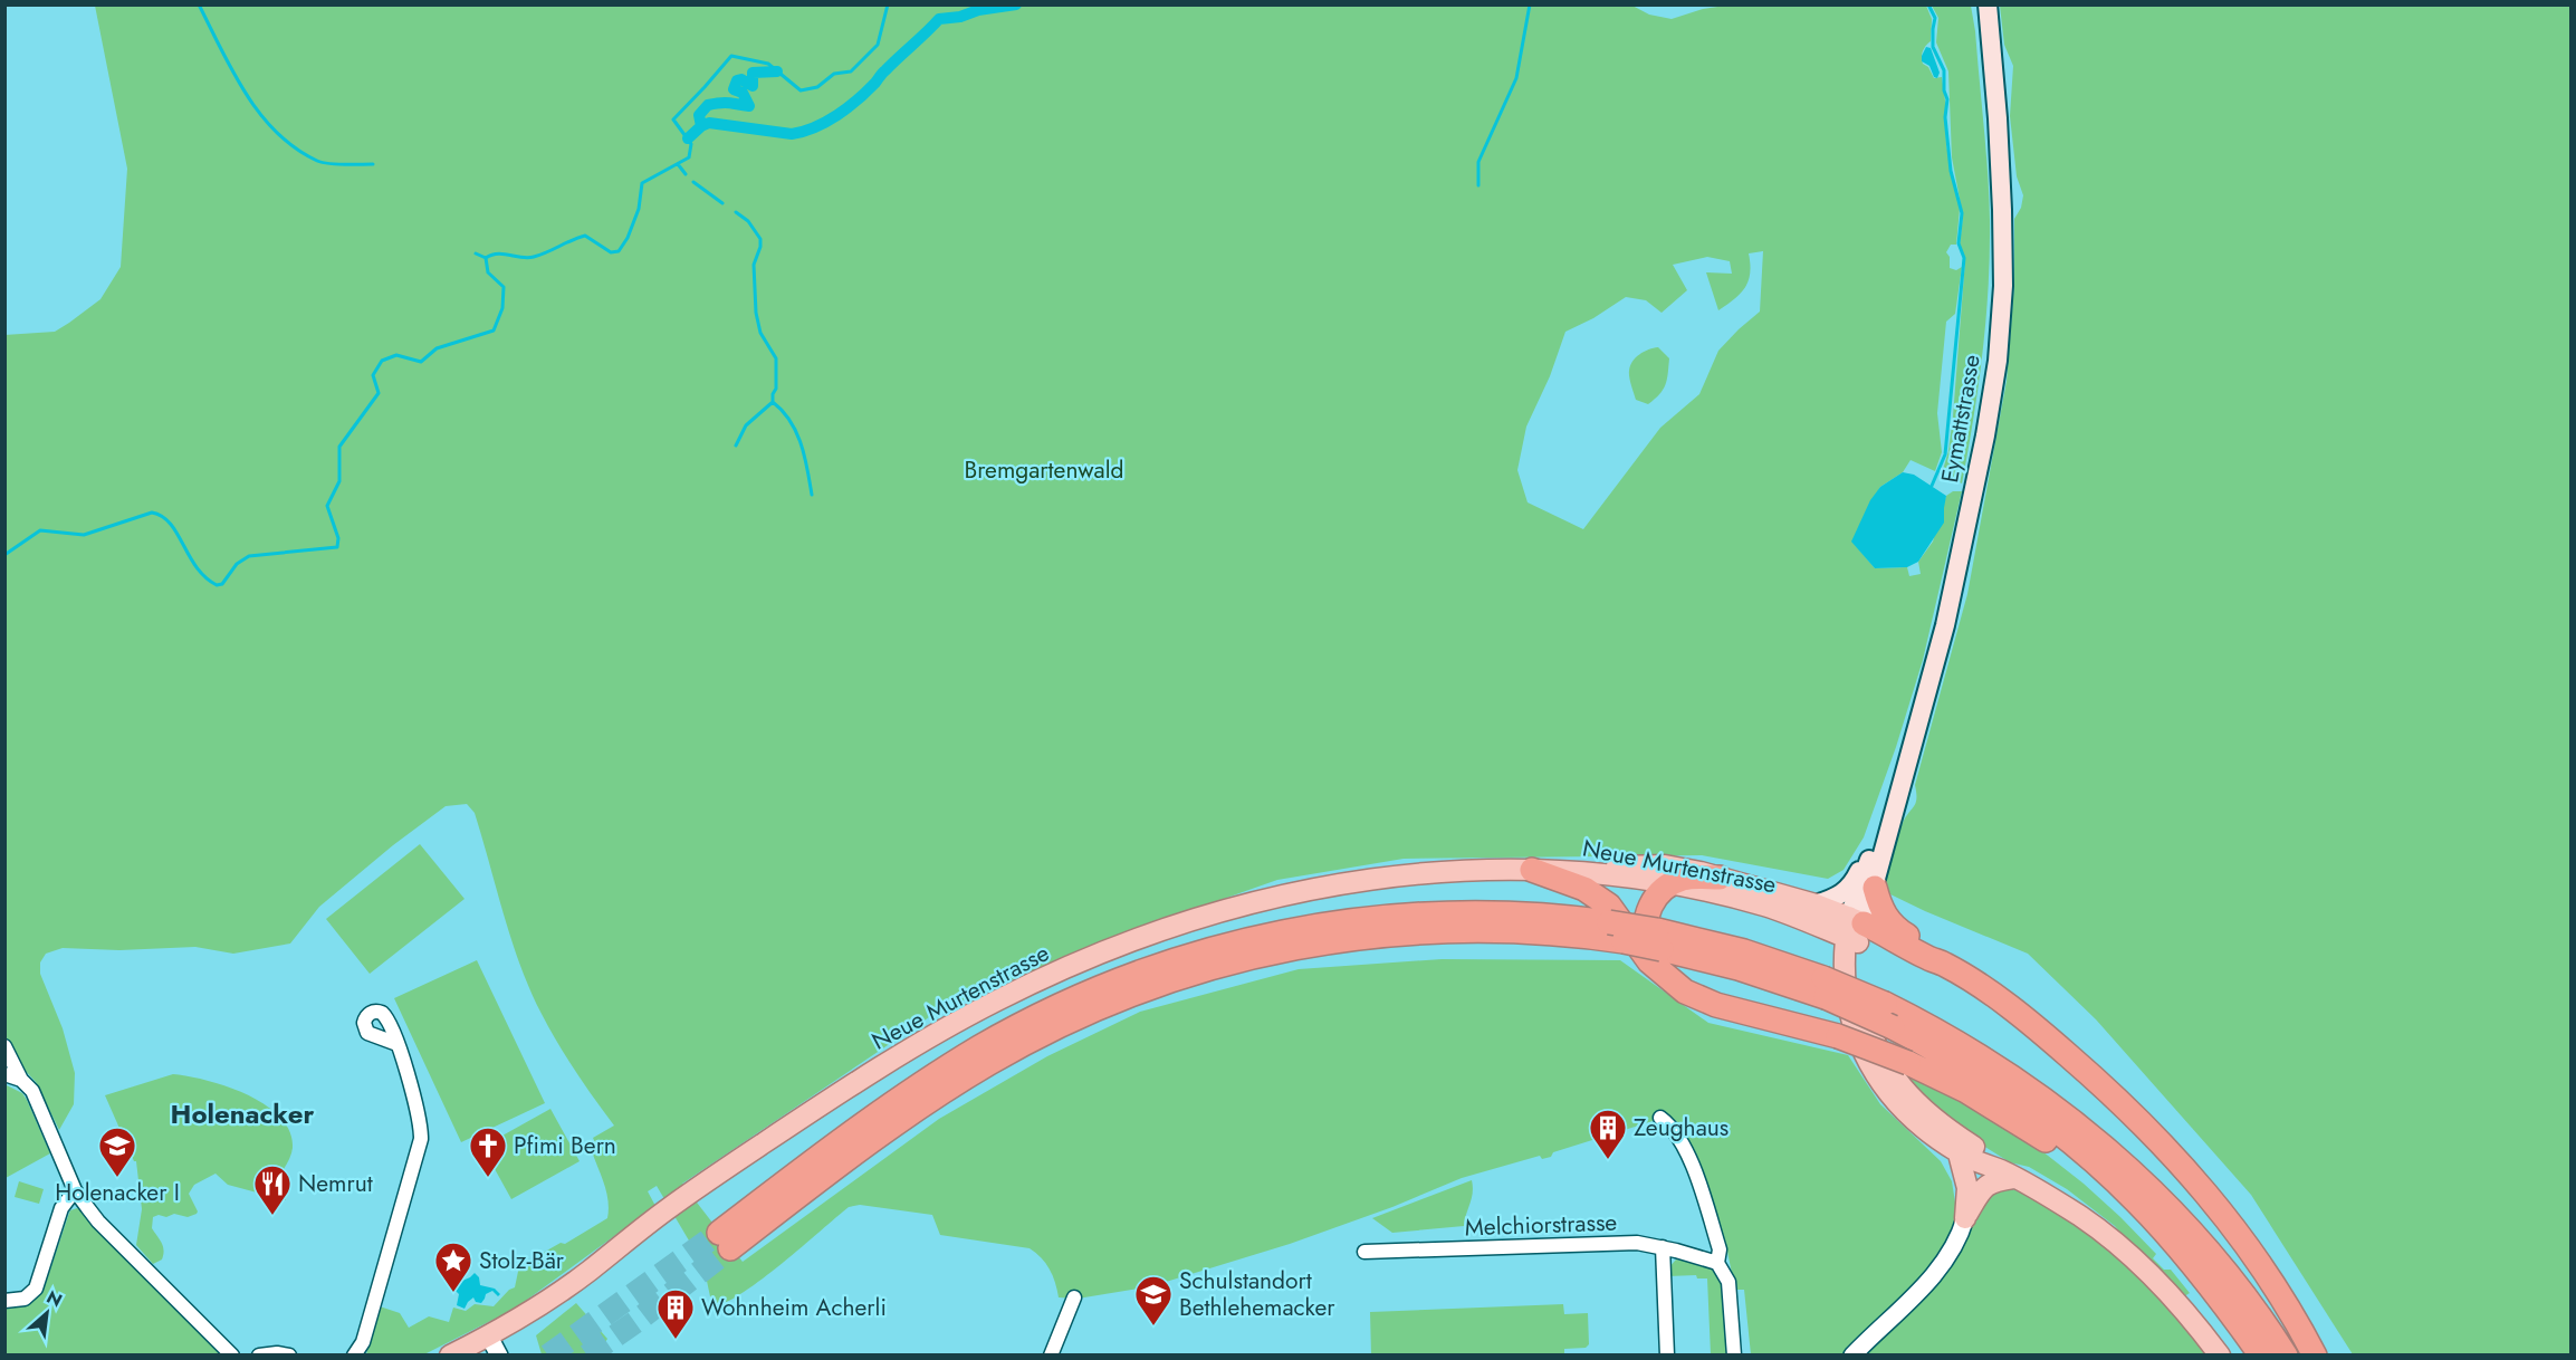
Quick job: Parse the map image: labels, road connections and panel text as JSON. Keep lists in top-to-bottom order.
{
  "streets": {
    "main road": ["Eymattstrasse", "Neue Murtenstrasse"],
    "street": ["Melchiorstrasse"]
  },
  "crossings": [
    ["Eymattstrasse", "Neue Murtenstrasse"]
  ],
  "districts": ["Holenacker"],
  "parks": ["Bremgartenwald"],
  "places": {
    "building": ["Zeughaus", "Wohnheim Acherli"],
    "school or university": ["Holenacker I", "Schulstandort Bethlehemacker"],
    "church": ["Pfimi Bern"],
    "restaurant": ["Nemrut"],
    "place": ["Stolz-Bär"]
  },
  "north": "top right"
}
